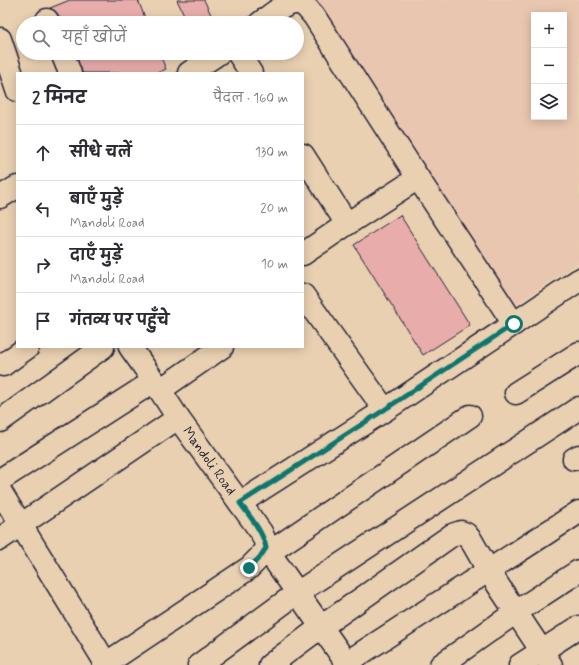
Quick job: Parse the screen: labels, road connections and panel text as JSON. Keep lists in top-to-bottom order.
{
  "streets": {
    "street": ["Mandoli Road"]
  },
  "page": {
    "map_buttons": ["+", "−"],
    "search": "यहाँ खोजें",
    "heading": ["2 मिनट", "पैदल · 160 m"],
    "list": [
      ["सीधे चलें", "130 m"],
      ["बाएँ मुड़ें", "Mandoli Road", "20 m"],
      ["दाएँ मुड़ें", "Mandoli Road", "10 m"],
      "गंतव्य पर पहुँचे"
    ]
  }
}
